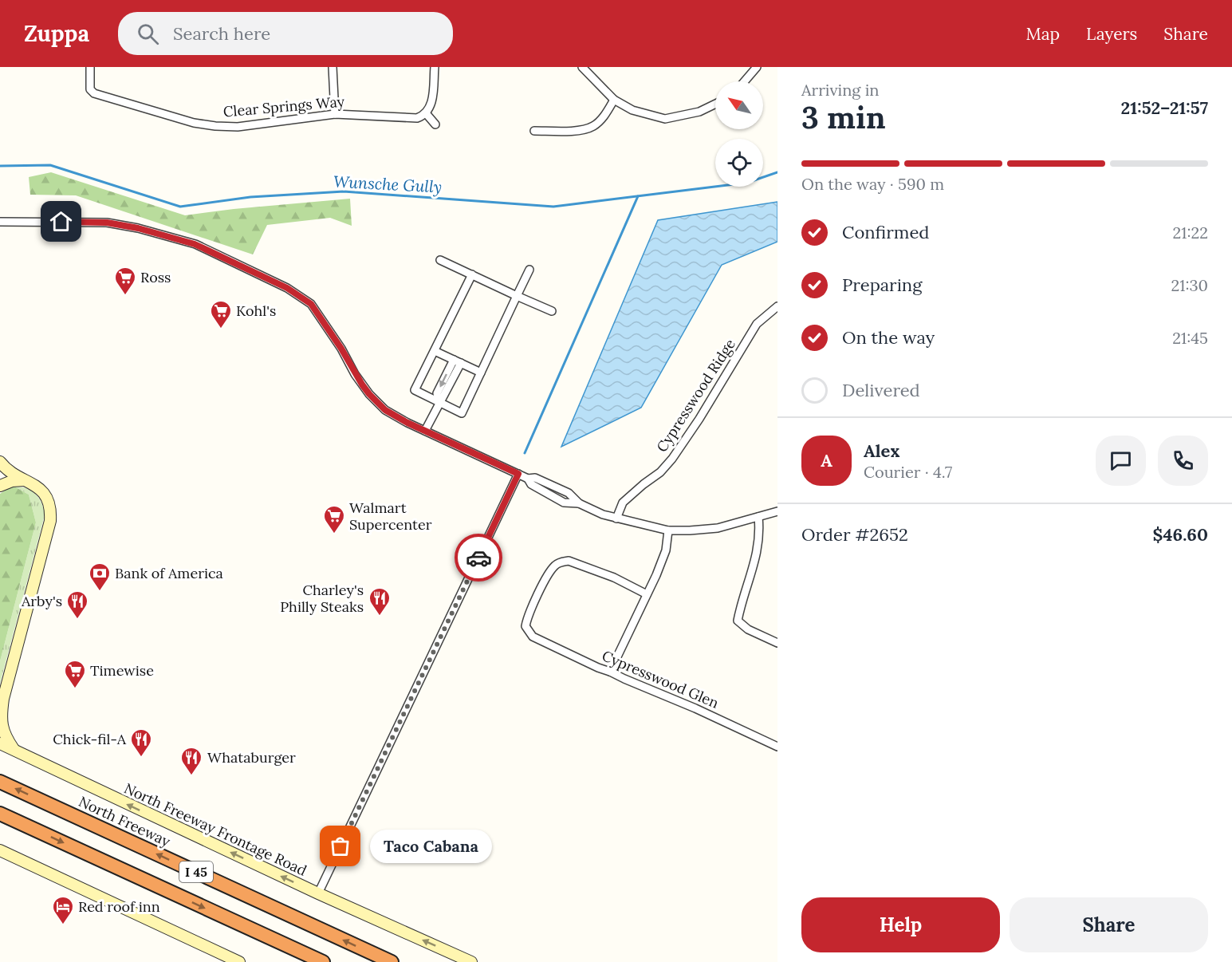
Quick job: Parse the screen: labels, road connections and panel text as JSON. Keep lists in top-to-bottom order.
{
  "streets": {
    "highway": ["North Freeway", "I 45"],
    "main road": ["North Freeway Frontage Road"],
    "street": ["Clear Springs Way", "Cypresswood Ridge", "Cypresswood Glen"]
  },
  "water": ["Wunsche Gully"],
  "places": {
    "supermarket": [
      "Ross",
      "Kohl's",
      "Walmart Supercenter",
      "Timewise"
    ],
    "bank": ["Bank of America"],
    "restaurant": [
      "Charley's Philly Steaks",
      "Arby's",
      "Chick-fil-A",
      "Whataburger"
    ],
    "other": ["Taco Cabana"],
    "hotel": ["Red roof inn"]
  },
  "north": "top left",
  "page": {
    "header": "Zuppa",
    "search": "Search here",
    "nav": ["Map", "Layers", "Share"],
    "heading": ["3 min", "Arriving in", "21:52–21:57"],
    "panel": [
      "Alex",
      "Courier · 4.7",
      "Order #2652",
      "$46.60"
    ],
    "bar": "On the way · 590 m",
    "list": [
      ["Confirmed", "21:22"],
      ["Preparing", "21:30"],
      ["On the way", "21:45"],
      "Delivered"
    ],
    "round": "A",
    "bubble": "Taco Cabana",
    "buttons": ["Help", "Share"]
  }
}
